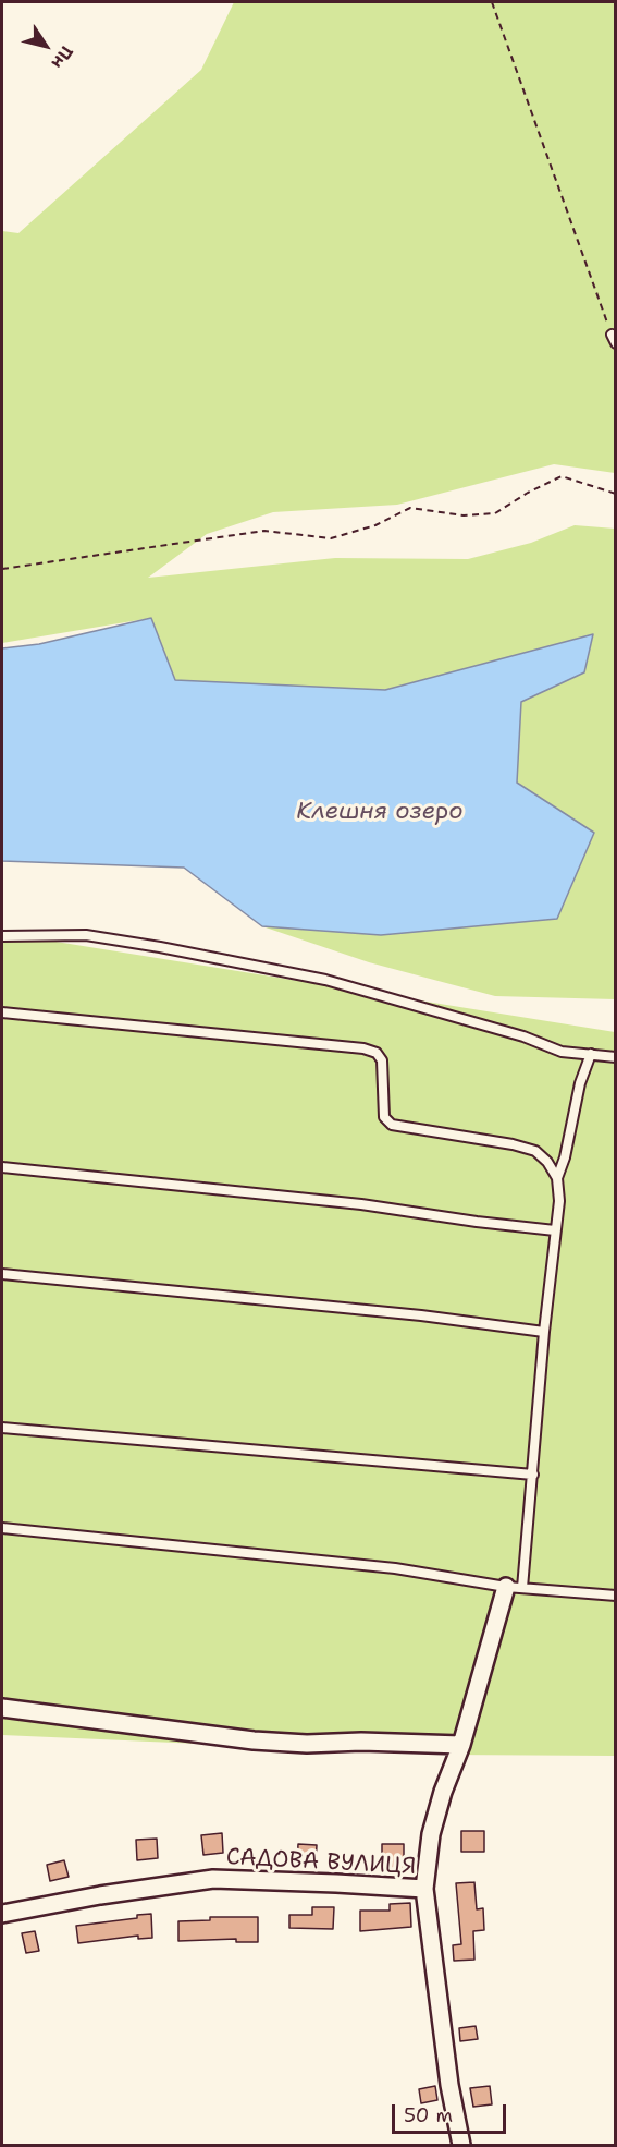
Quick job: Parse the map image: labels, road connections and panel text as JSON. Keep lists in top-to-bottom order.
{
  "streets": {
    "street": ["САДОВА ВУЛИЦЯ"]
  },
  "water": ["Клешня озеро"],
  "scale_bar": "50 m",
  "north": "bottom right"
}
